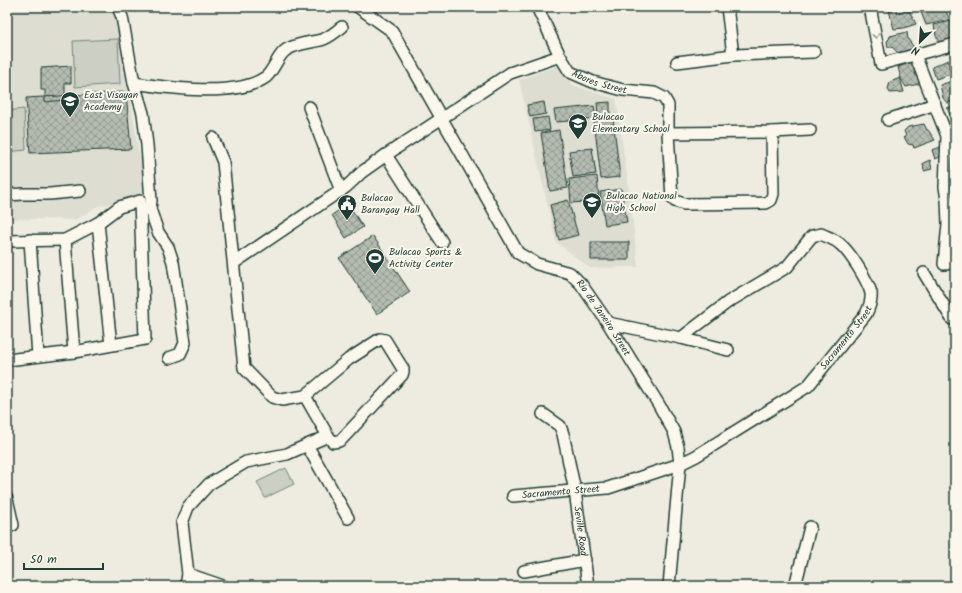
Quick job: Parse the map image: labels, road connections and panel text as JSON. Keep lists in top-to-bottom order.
{
  "streets": {
    "street": [
      "Abores Street",
      "Rio de Janeiro Street",
      "Sacramento Street",
      "Seville Road"
    ]
  },
  "crossings": [
    ["Rio de Janeiro Street", "Sacramento Street"],
    ["Sacramento Street", "Seville Road"]
  ],
  "places": {
    "school or university": ["East Visayan Academy", "Bulacao Elementary School", "Bulacao National High School"],
    "public building": ["Bulacao Barangay Hall"],
    "sports": ["Bulacao Sports & Activity Center"]
  },
  "scale_bar": "50 m",
  "north": "bottom left"
}
